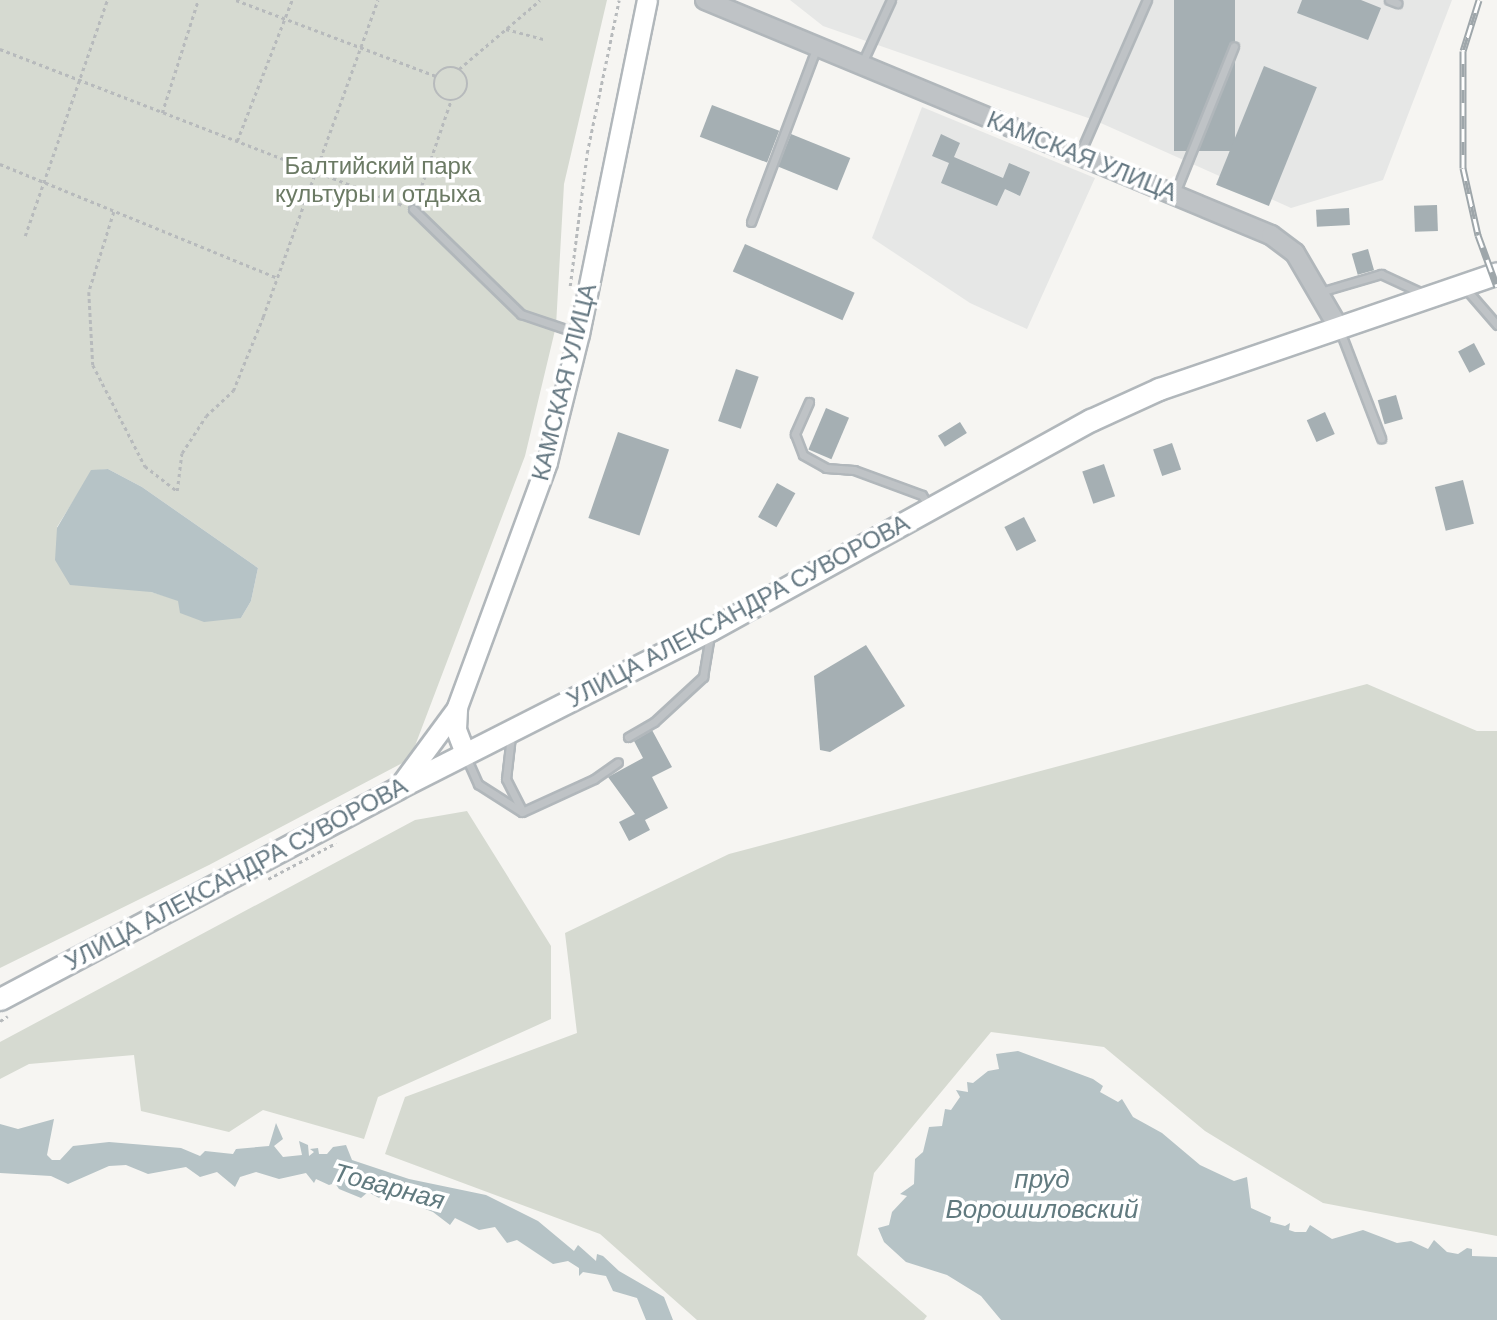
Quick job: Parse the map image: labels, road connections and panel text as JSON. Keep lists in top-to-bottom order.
{
  "streets": {
    "main road": ["КАМСКАЯ УЛИЦА", "УЛИЦА АЛЕКСАНДРА СУВОРОВА"]
  },
  "crossings": [
    ["КАМСКАЯ УЛИЦА", "УЛИЦА АЛЕКСАНДРА СУВОРОВА"]
  ],
  "water": ["пруд Ворошиловский", "Товарная"],
  "parks": ["Балтийский парк культуры и отдыха"]
}
